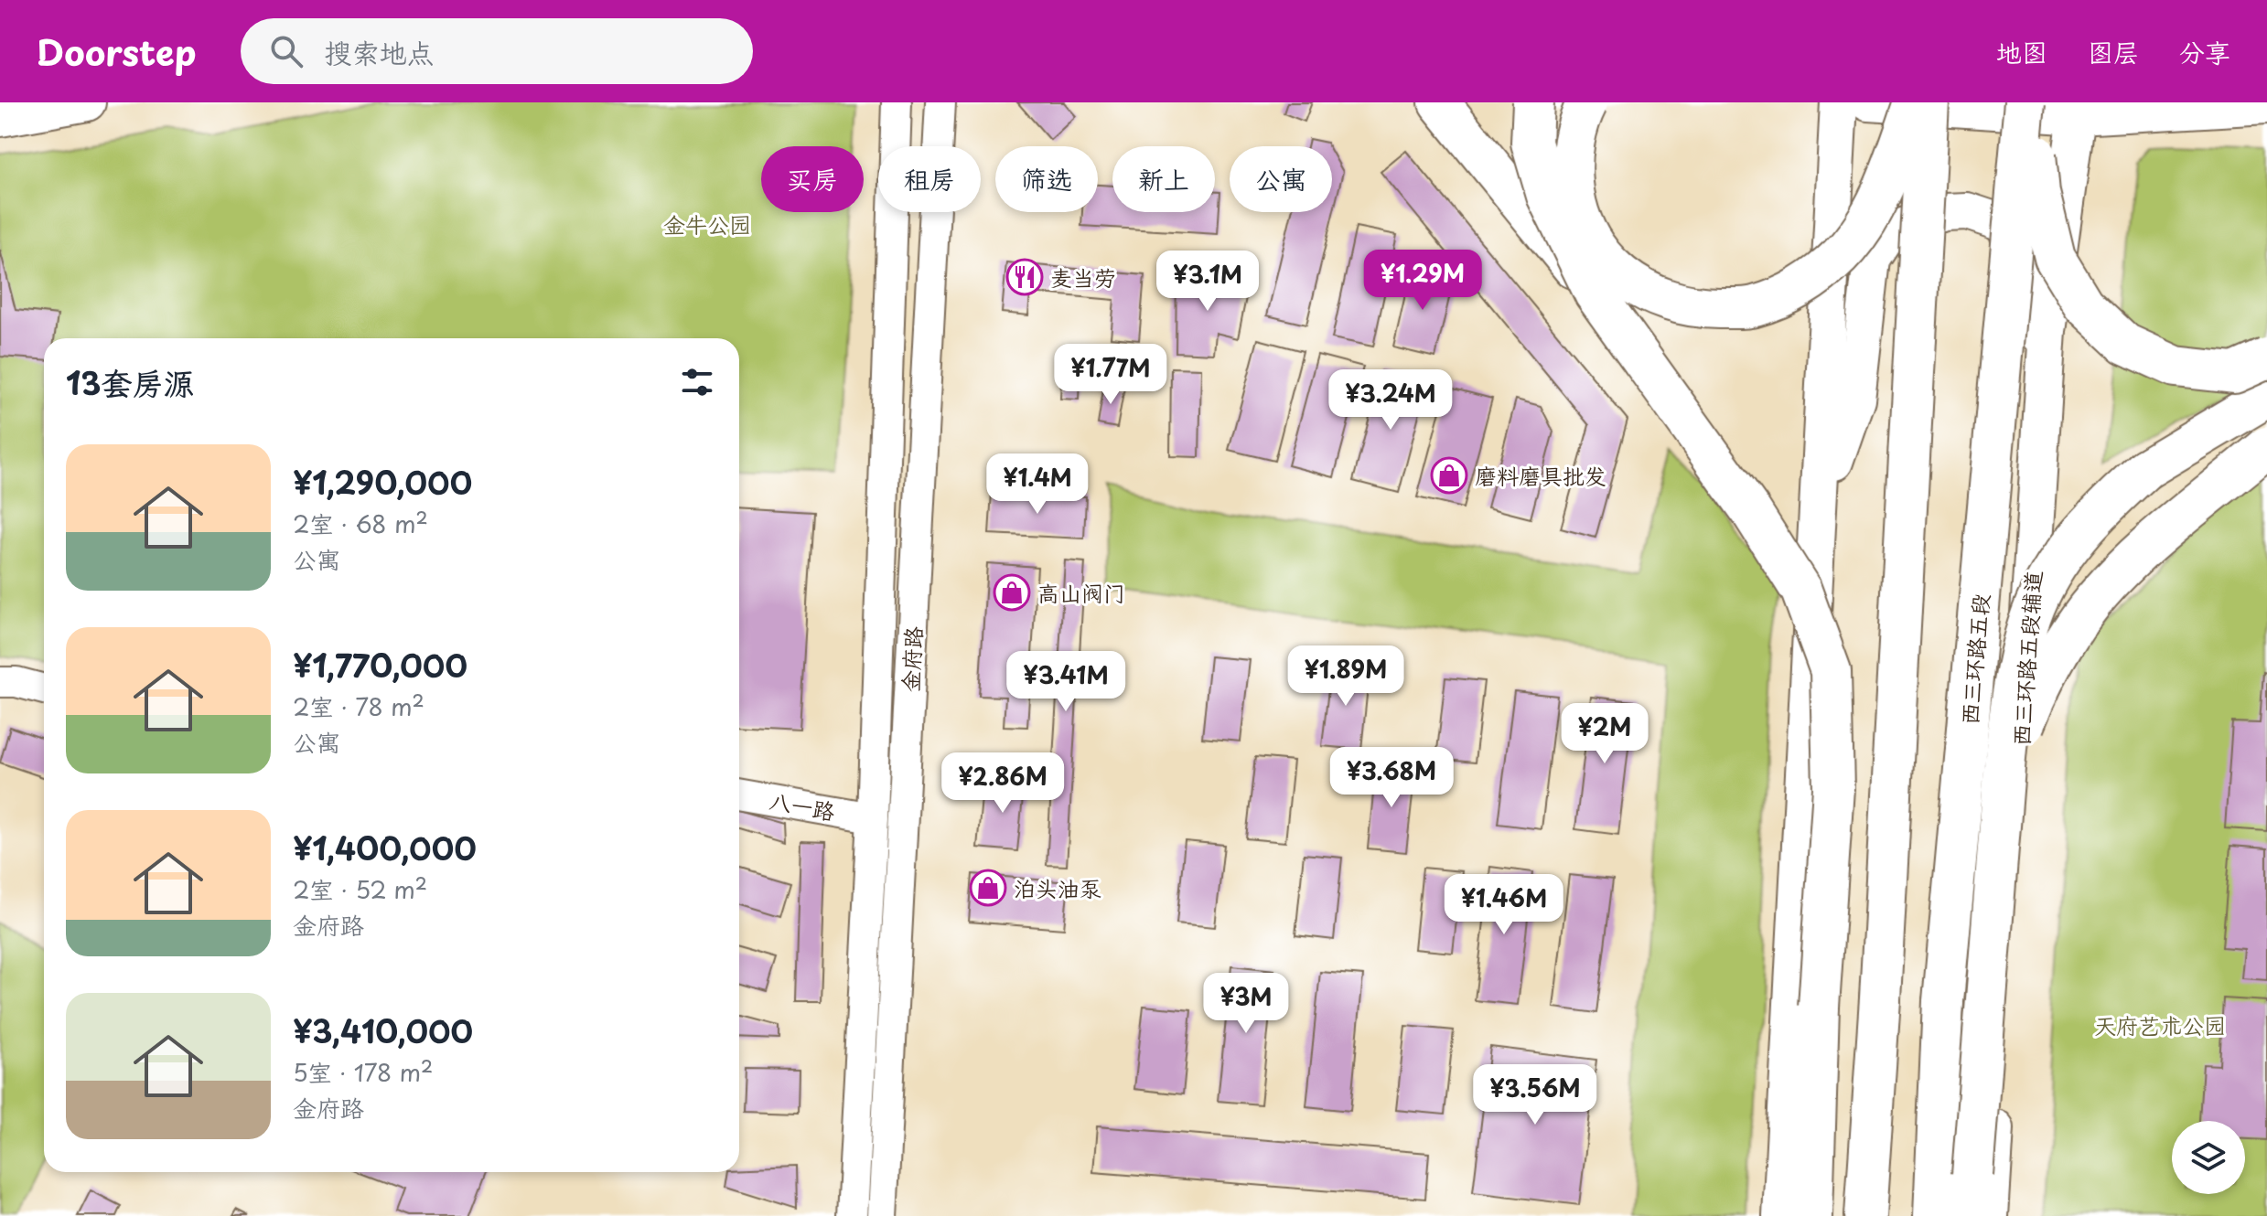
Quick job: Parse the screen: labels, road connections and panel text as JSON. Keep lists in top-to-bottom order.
{
  "streets": {
    "highway": ["西三环路五段"],
    "main road": ["西三环路五段辅道"],
    "street": ["金府路", "八一路"]
  },
  "crossings": [
    ["金府路", "八一路"]
  ],
  "parks": ["金牛公园", "天府艺术公园"],
  "places": {
    "restaurant": ["麦当劳"],
    "shop": ["磨料磨具批发", "高山阀门", "泊头油泵"]
  },
  "page": {
    "header": "Doorstep",
    "search": "搜索地点",
    "nav": ["地图", "图层", "分享"],
    "chip": [
      "买房",
      "租房",
      "筛选",
      "新上",
      "公寓"
    ],
    "price": [
      "¥1.29M",
      "¥3.1M",
      "¥1.77M",
      "¥3.24M",
      "¥1.4M",
      "¥1.89M",
      "¥3.41M",
      "¥2M",
      "¥3.68M",
      "¥2.86M",
      "¥1.46M",
      "¥3M",
      "¥3.56M"
    ],
    "heading": "13套房源",
    "list": [
      {
        "name": "¥1,290,000",
        "note": "2室 · 68 m² · 公寓"
      },
      {
        "name": "¥1,770,000",
        "note": "2室 · 78 m² · 公寓"
      },
      {
        "name": "¥1,400,000",
        "note": "2室 · 52 m² · 金府路"
      },
      {
        "name": "¥3,410,000",
        "note": "5室 · 178 m² · 金府路"
      }
    ]
  }
}
